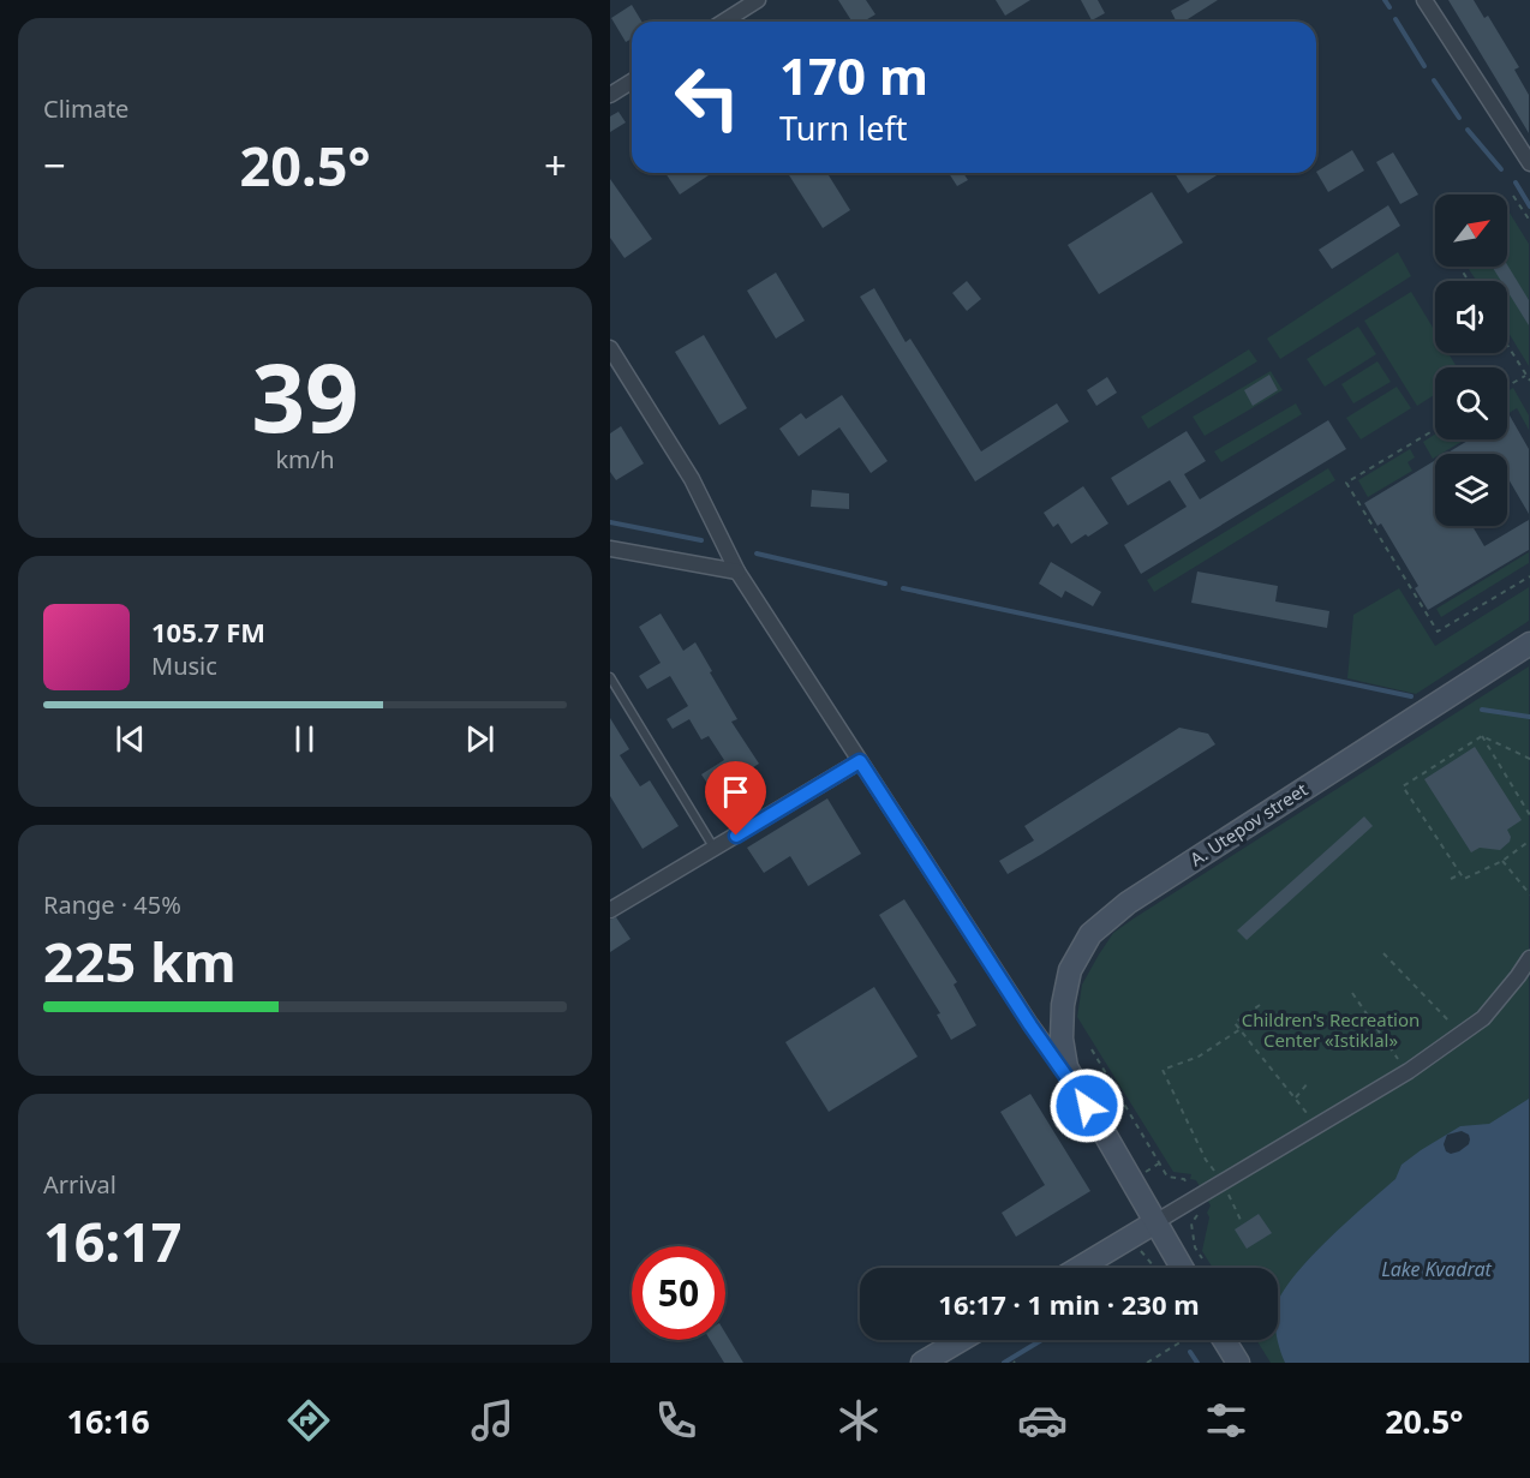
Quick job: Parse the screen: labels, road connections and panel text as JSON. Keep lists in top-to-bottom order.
{
  "streets": {
    "main road": ["A. Utepov street"]
  },
  "water": ["Lake Kvadrat"],
  "parks": ["Children's Recreation Center «Istiklal»"],
  "north": "top right",
  "page": {
    "tile": [
      "Climate",
      ["39", "km/h"],
      ["Range · 45%", "225 km"],
      ["Arrival", "16:17"]
    ],
    "turn": ["170 m", "Turn left"],
    "heat": ["−", "20.5°", "+"],
    "song": ["105.7 FM", "Music"],
    "limit": "50",
    "trip": "16:17 · 1 min · 230 m",
    "tabs": ["16:16", "20.5°"]
  }
}
